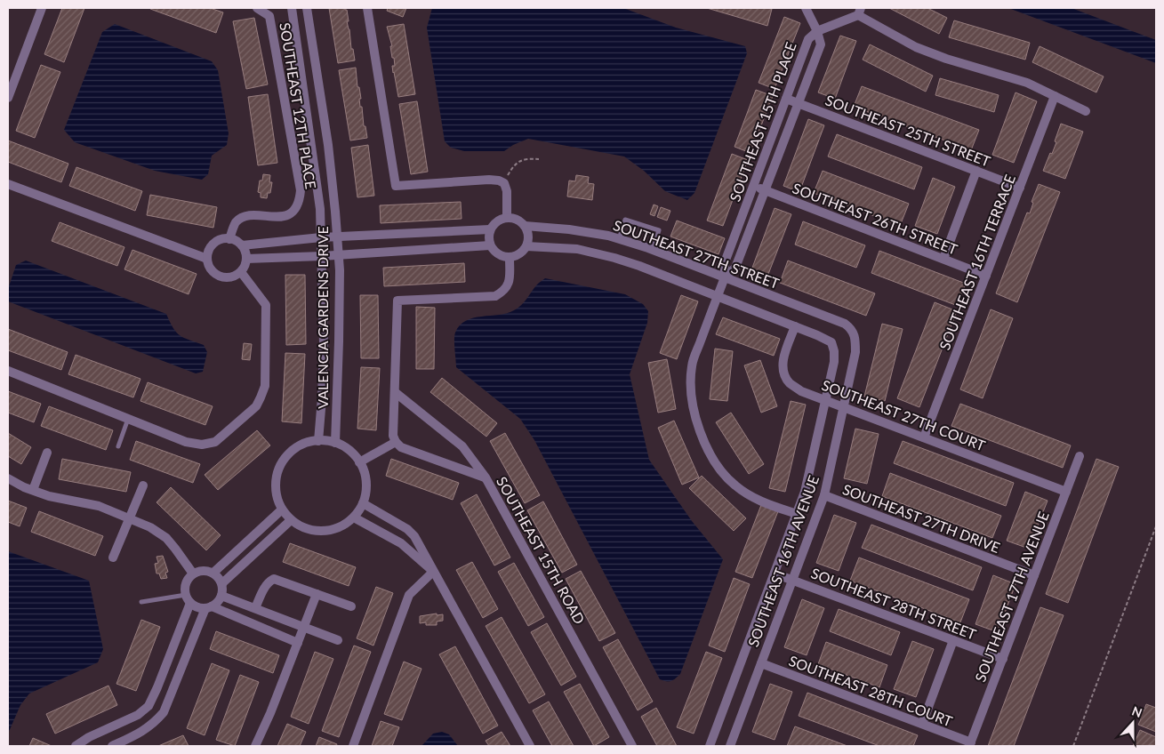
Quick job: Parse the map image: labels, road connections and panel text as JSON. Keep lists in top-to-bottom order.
{
  "streets": {
    "street": [
      "SOUTHEAST 12TH PLACE",
      "SOUTHEAST 15TH PLACE",
      "SOUTHEAST 25TH STREET",
      "SOUTHEAST 26TH STREET",
      "SOUTHEAST 27TH STREET",
      "SOUTHEAST 16TH TERRACE",
      "VALENCIA GARDENS DRIVE",
      "SOUTHEAST 27TH COURT",
      "SOUTHEAST 27TH DRIVE",
      "SOUTHEAST 15TH ROAD",
      "SOUTHEAST 16TH AVENUE",
      "SOUTHEAST 17TH AVENUE",
      "SOUTHEAST 28TH STREET",
      "SOUTHEAST 28TH COURT"
    ]
  },
  "crossings": [
    ["SOUTHEAST 15TH PLACE", "SOUTHEAST 25TH STREET"],
    ["SOUTHEAST 15TH PLACE", "SOUTHEAST 26TH STREET"],
    ["SOUTHEAST 15TH PLACE", "SOUTHEAST 27TH STREET"],
    ["SOUTHEAST 25TH STREET", "SOUTHEAST 16TH TERRACE"],
    ["SOUTHEAST 26TH STREET", "SOUTHEAST 16TH TERRACE"],
    ["SOUTHEAST 27TH STREET", "SOUTHEAST 16TH AVENUE"],
    ["SOUTHEAST 16TH TERRACE", "SOUTHEAST 27TH COURT"],
    ["SOUTHEAST 27TH COURT", "SOUTHEAST 16TH AVENUE"],
    ["SOUTHEAST 27TH COURT", "SOUTHEAST 17TH AVENUE"],
    ["SOUTHEAST 27TH DRIVE", "SOUTHEAST 16TH AVENUE"],
    ["SOUTHEAST 27TH DRIVE", "SOUTHEAST 17TH AVENUE"],
    ["SOUTHEAST 16TH AVENUE", "SOUTHEAST 28TH STREET"],
    ["SOUTHEAST 16TH AVENUE", "SOUTHEAST 28TH COURT"],
    ["SOUTHEAST 17TH AVENUE", "SOUTHEAST 28TH STREET"],
    ["SOUTHEAST 17TH AVENUE", "SOUTHEAST 28TH COURT"]
  ],
  "north": "top"
}
